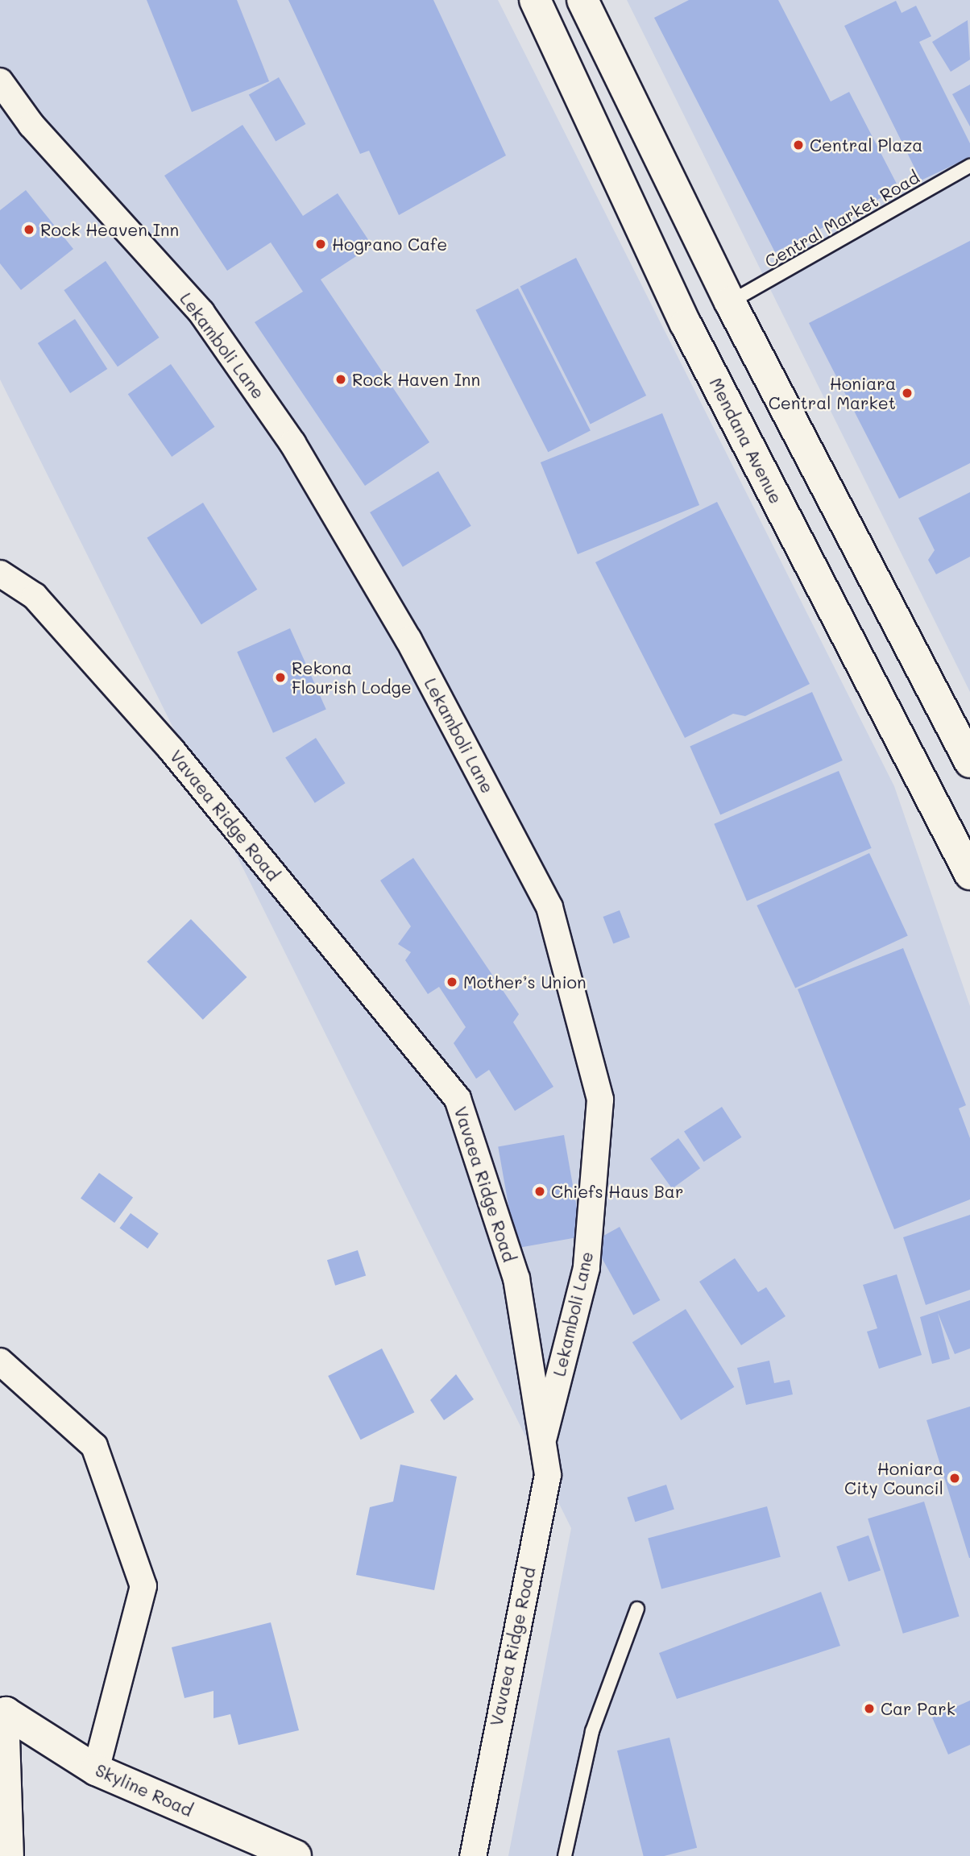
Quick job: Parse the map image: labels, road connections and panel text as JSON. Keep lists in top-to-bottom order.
{
  "streets": {
    "main road": ["Mendana Avenue", "Skyline Road"],
    "street": ["Lekamboli Lane", "Vavaea Ridge Road"],
    "lane": ["Central Market Road"]
  },
  "crossings": [
    ["Lekamboli Lane", "Vavaea Ridge Road"]
  ],
  "places": [
    "Central Plaza",
    "Rock Heaven Inn",
    "Hograno Cafe",
    "Rock Haven Inn",
    "Honiara Central Market",
    "Rekona Flourish Lodge",
    "Mother’s Union",
    "Chiefs Haus Bar",
    "Honiara City Council",
    "Car Park"
  ]
}
